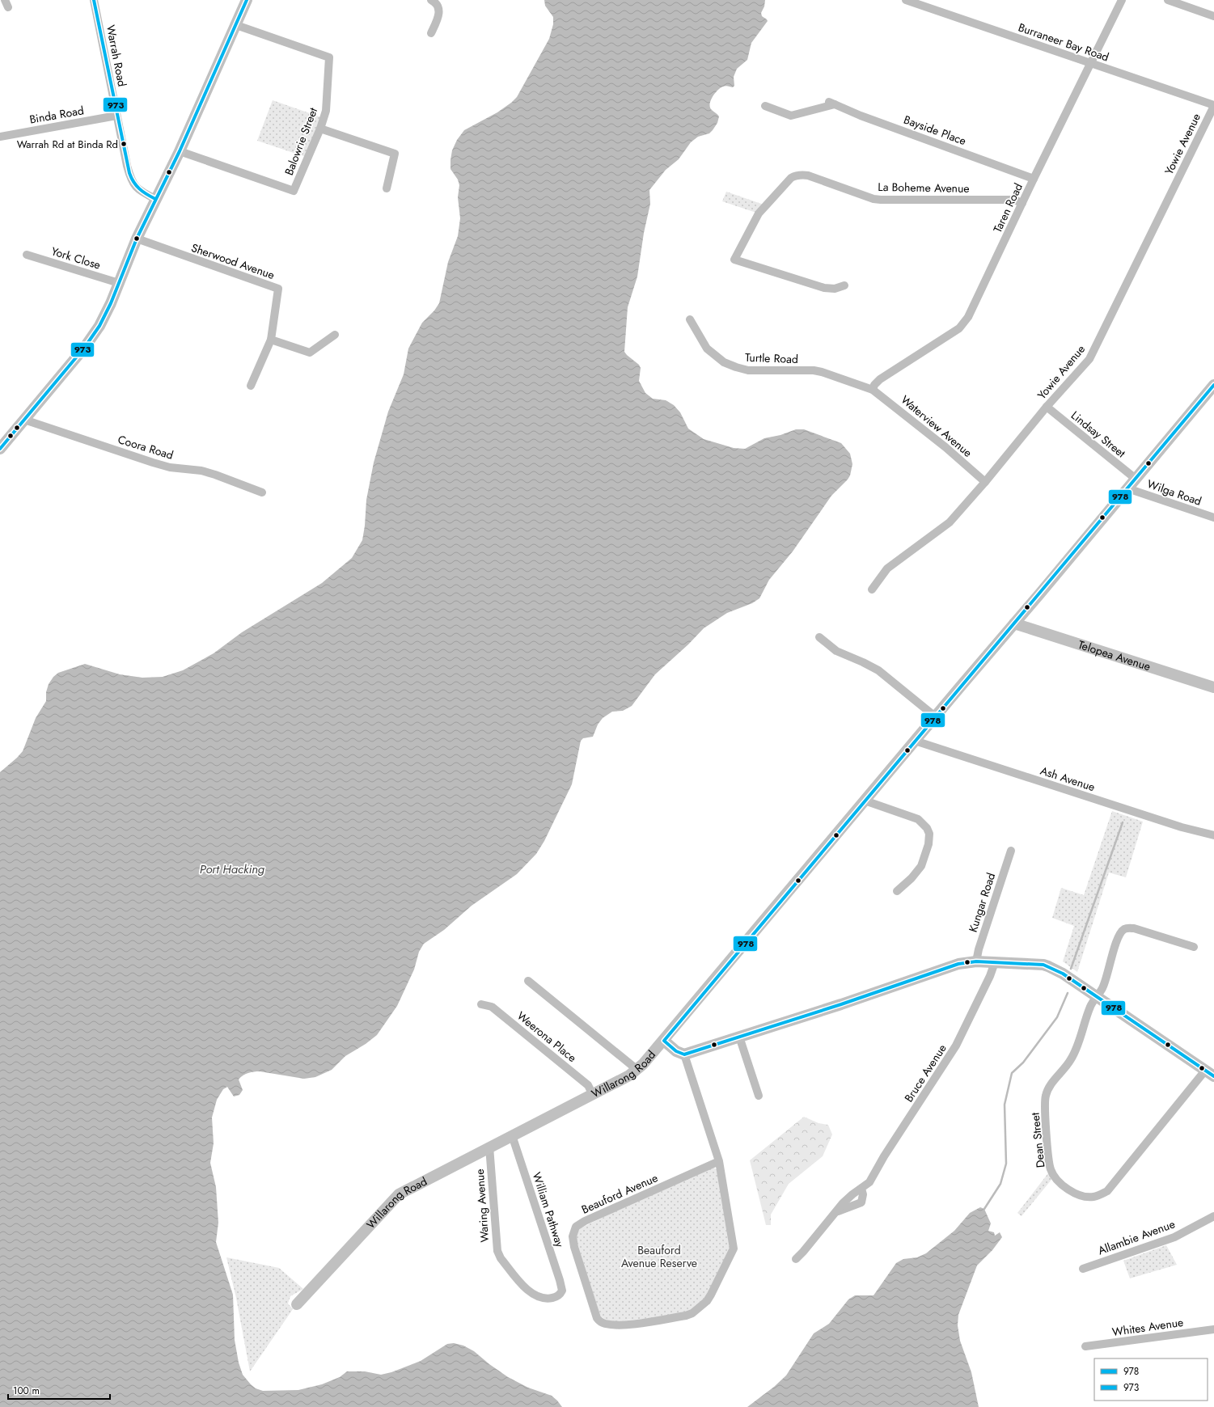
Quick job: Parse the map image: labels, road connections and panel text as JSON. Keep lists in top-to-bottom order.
{
  "streets": {
    "street": [
      "Burraneer Bay Road",
      "Warrah Road",
      "Binda Road",
      "Bayside Place",
      "Balowrie Street",
      "Yowie Avenue",
      "La Boheme Avenue",
      "Taren Road",
      "York Close",
      "Sherwood Avenue",
      "Turtle Road",
      "Waterview Avenue",
      "Lindsay Street",
      "Coora Road",
      "Wilga Road",
      "Telopea Avenue",
      "Ash Avenue",
      "Kungar Road",
      "Weerona Place",
      "Willarong Road",
      "Bruce Avenue",
      "Dean Street",
      "Beauford Avenue",
      "Waring Avenue",
      "William Pathway",
      "Allambie Avenue",
      "Whites Avenue"
    ]
  },
  "crossings": [
    ["Burraneer Bay Road", "Yowie Avenue"],
    ["Burraneer Bay Road", "Taren Road"],
    ["Warrah Road", "Binda Road"],
    ["Bayside Place", "Taren Road"],
    ["Yowie Avenue", "Waterview Avenue"],
    ["Yowie Avenue", "Lindsay Street"],
    ["La Boheme Avenue", "Taren Road"],
    ["Taren Road", "Turtle Road"],
    ["Taren Road", "Waterview Avenue"],
    ["Turtle Road", "Waterview Avenue"],
    ["Lindsay Street", "Willarong Road"],
    ["Wilga Road", "Willarong Road"],
    ["Telopea Avenue", "Willarong Road"],
    ["Ash Avenue", "Willarong Road"],
    ["Weerona Place", "Willarong Road"],
    ["Willarong Road", "Waring Avenue"],
    ["Willarong Road", "William Pathway"],
    ["Waring Avenue", "William Pathway"]
  ],
  "water": ["Port Hacking"],
  "parks": ["Beauford Avenue Reserve"],
  "places": ["Warrah Rd at Binda Rd"],
  "lines": ["transit line 973", "transit line 978"],
  "legend": ["978", "973"],
  "scale_bar": "100 m"
}
